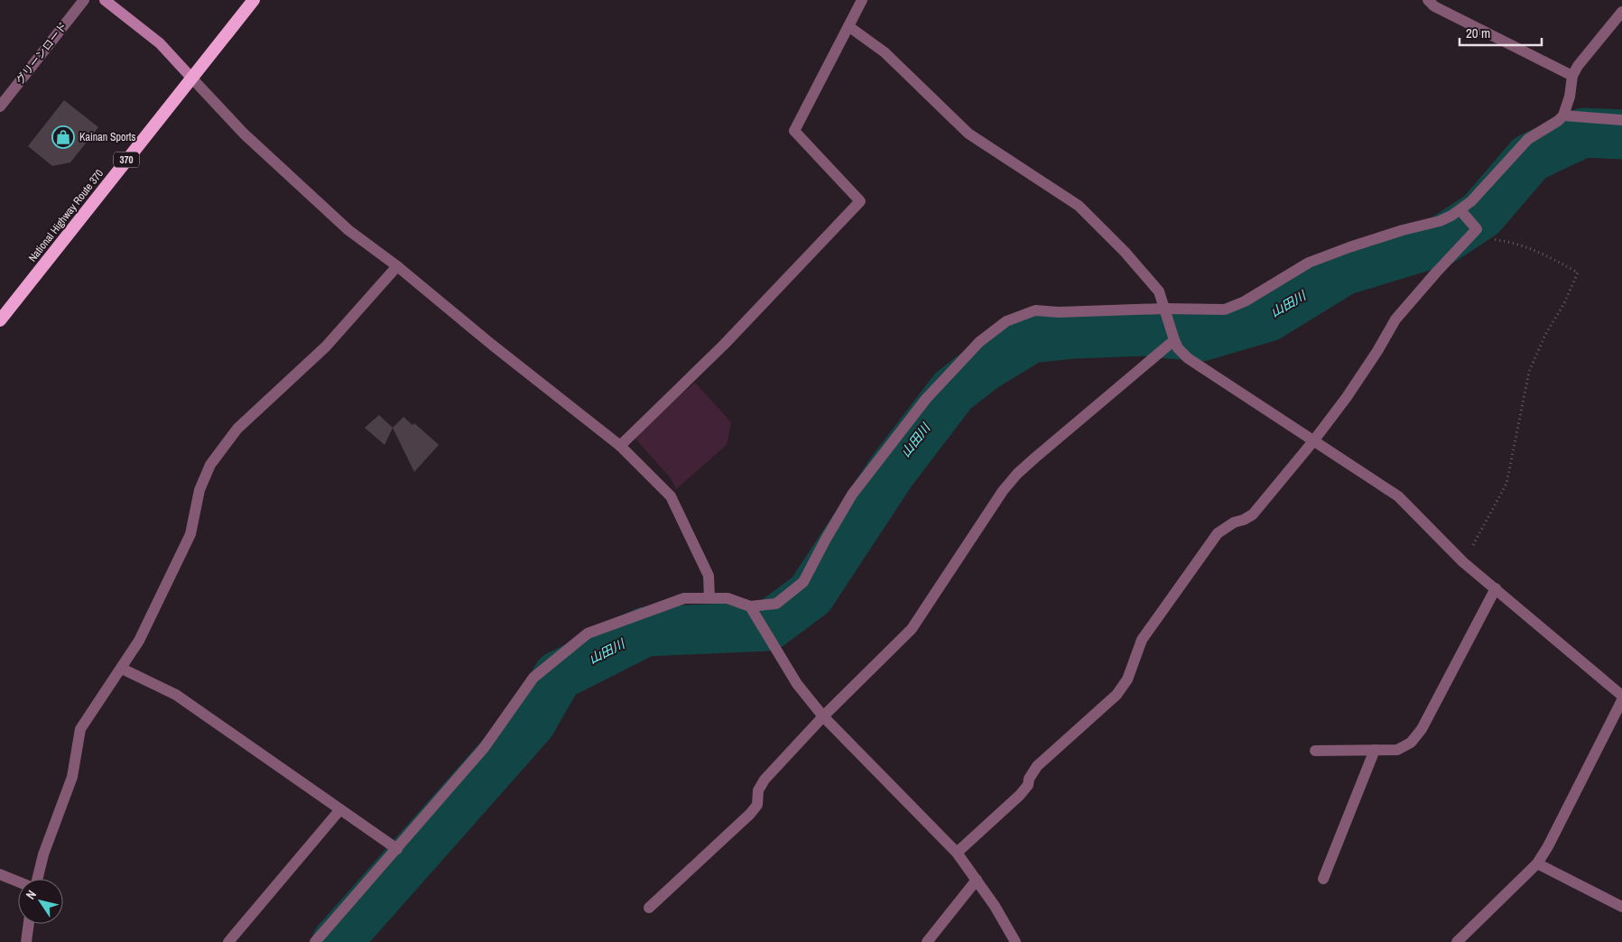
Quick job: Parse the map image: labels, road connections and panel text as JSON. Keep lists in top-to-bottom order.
{
  "streets": {
    "highway": ["370", "National Highway Route 370"],
    "street": ["グリーンロード"]
  },
  "water": ["山田川"],
  "places": {
    "shop": ["Kainan Sports"]
  },
  "scale_bar": "20 m",
  "north": "top left"
}
